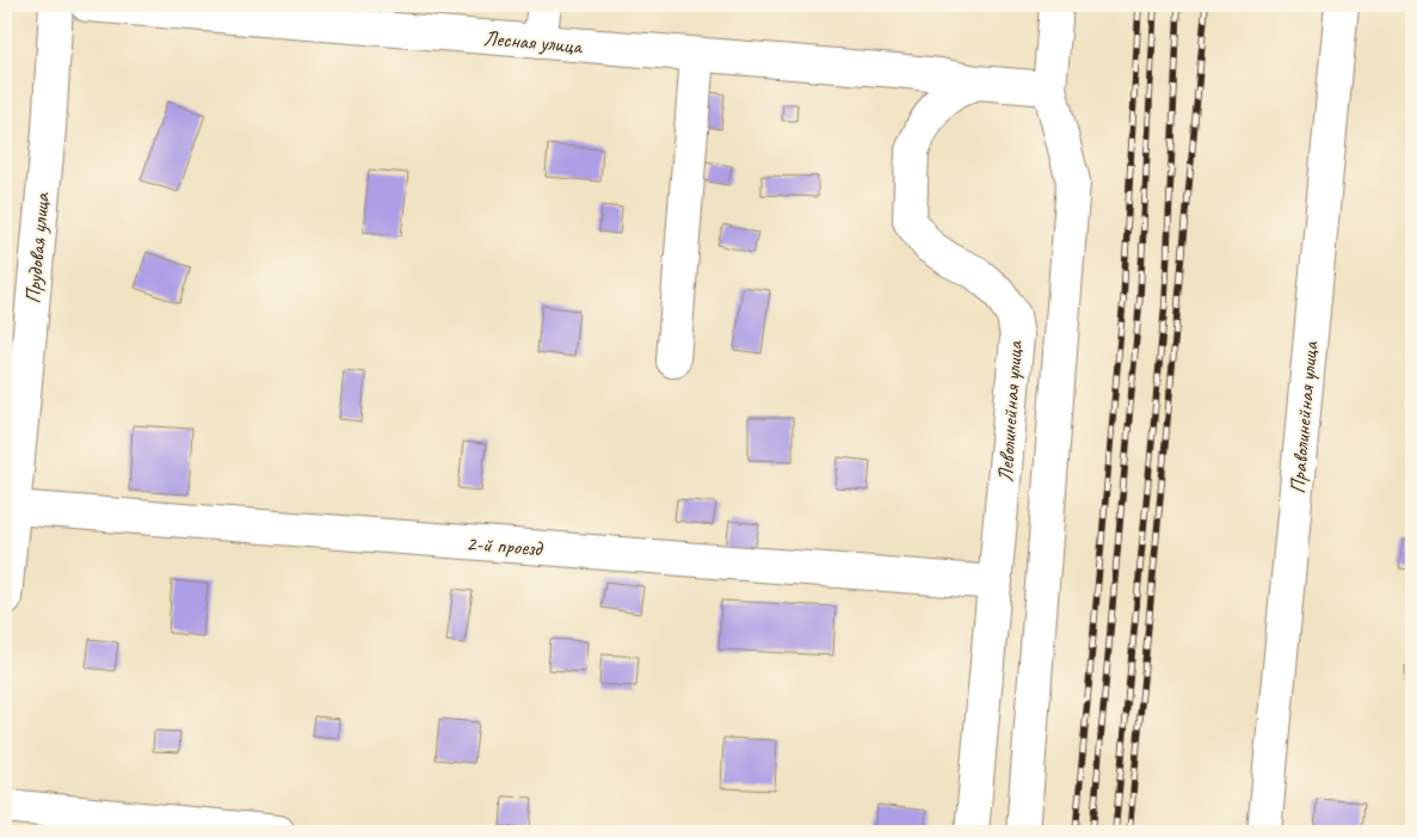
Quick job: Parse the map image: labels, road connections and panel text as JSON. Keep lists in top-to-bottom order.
{
  "streets": {
    "street": [
      "Лесная улица",
      "Прудовая улица",
      "Леволинейная улица",
      "Праволинейная улица",
      "2-й проезд"
    ]
  },
  "crossings": [
    ["Лесная улица", "Леволинейная улица"],
    ["Прудовая улица", "2-й проезд"],
    ["Леволинейная улица", "2-й проезд"]
  ]
}
